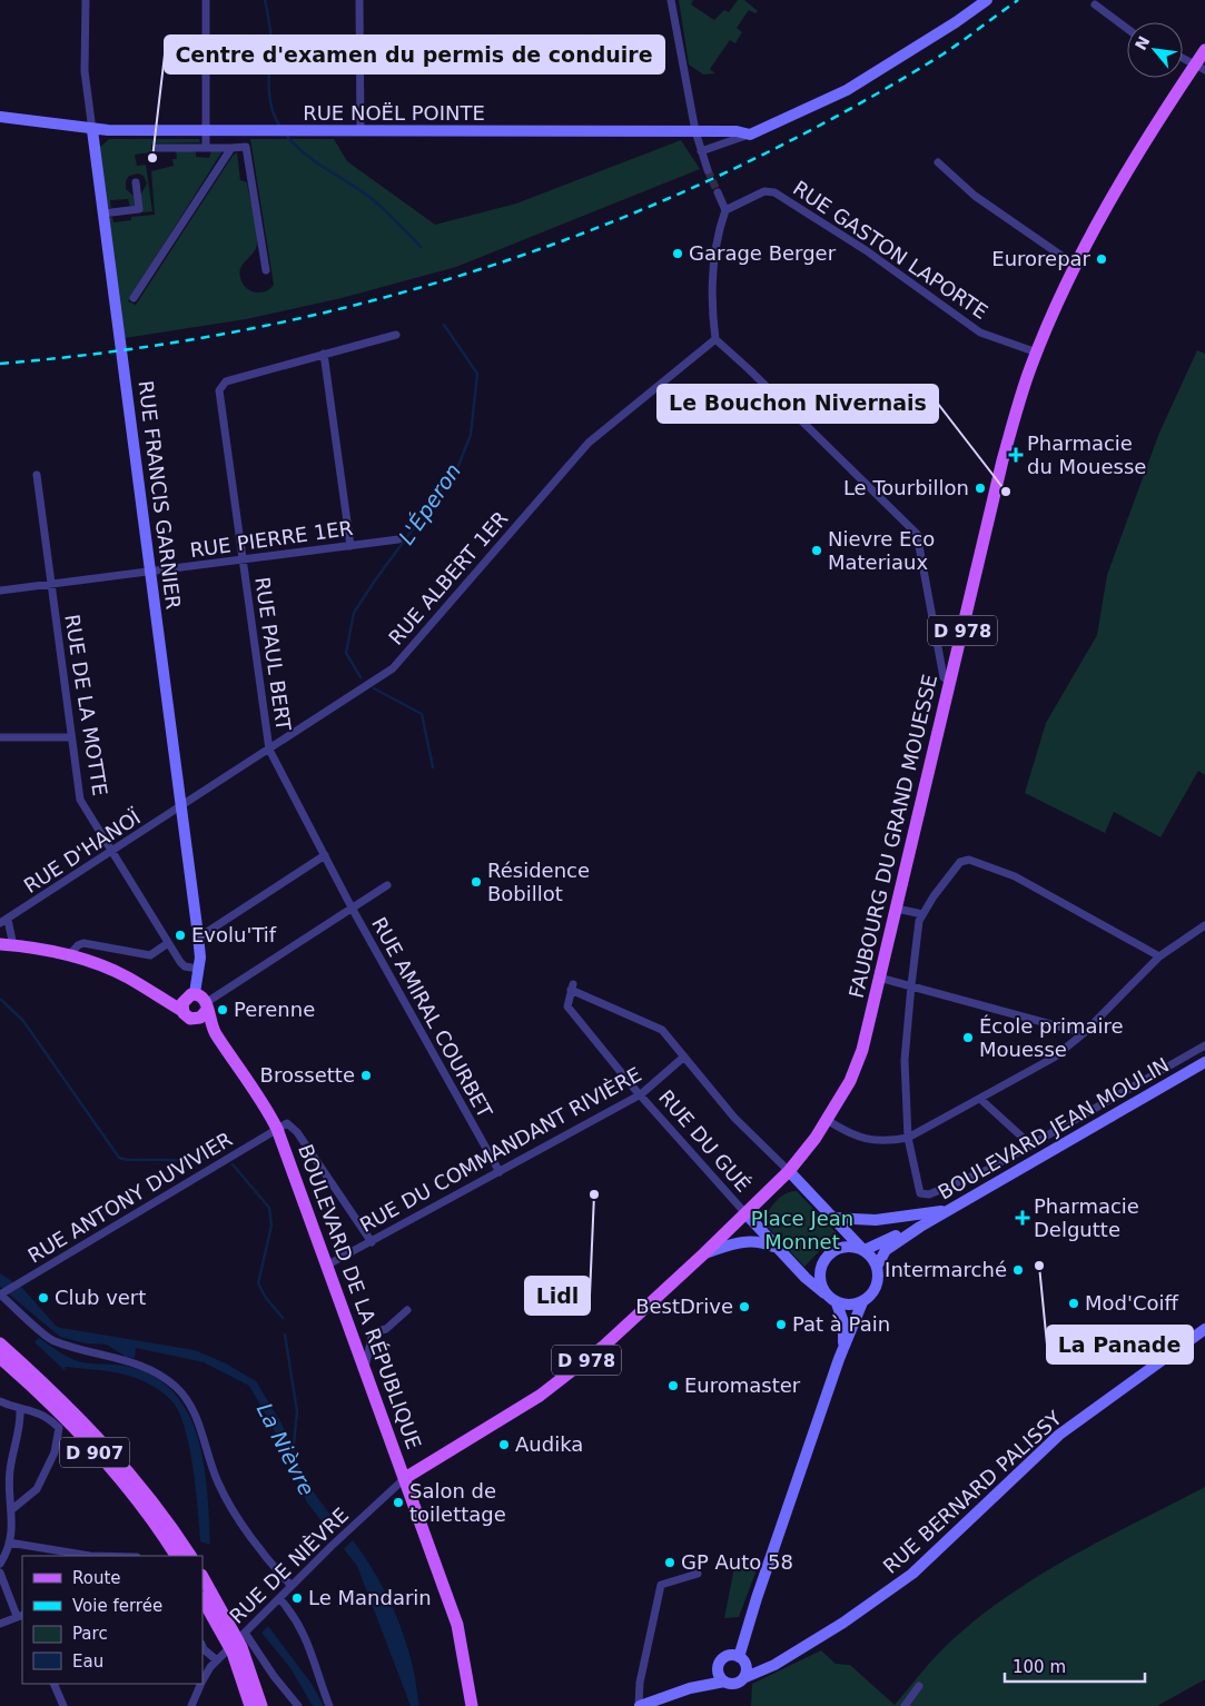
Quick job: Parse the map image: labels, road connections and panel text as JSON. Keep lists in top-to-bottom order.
{
  "streets": {
    "main road": [
      "D 978",
      "FAUBOURG DU GRAND MOUESSE",
      "BOULEVARD DE LA RÉPUBLIQUE",
      "D 907"
    ],
    "street": [
      "RUE NOËL POINTE",
      "RUE GASTON LAPORTE",
      "RUE FRANCIS GARNIER",
      "RUE PIERRE 1ER",
      "RUE ALBERT 1ER",
      "RUE PAUL BERT",
      "RUE DE LA MOTTE",
      "RUE D'HANOÏ",
      "RUE AMIRAL COURBET",
      "BOULEVARD JEAN MOULIN",
      "RUE DU GUÉ",
      "RUE DU COMMANDANT RIVIÈRE",
      "RUE ANTONY DUVIVIER",
      "RUE BERNARD PALISSY",
      "RUE DE NIÈVRE"
    ]
  },
  "crossings": [
    ["RUE NOËL POINTE", "RUE FRANCIS GARNIER"],
    ["RUE GASTON LAPORTE", "FAUBOURG DU GRAND MOUESSE"],
    ["RUE FRANCIS GARNIER", "RUE PIERRE 1ER"],
    ["RUE FRANCIS GARNIER", "RUE ALBERT 1ER"],
    ["RUE FRANCIS GARNIER", "RUE DE LA MOTTE"],
    ["RUE FRANCIS GARNIER", "RUE D'HANOÏ"],
    ["RUE FRANCIS GARNIER", "BOULEVARD DE LA RÉPUBLIQUE"],
    ["RUE PIERRE 1ER", "RUE PAUL BERT"],
    ["RUE PIERRE 1ER", "RUE DE LA MOTTE"],
    ["RUE ALBERT 1ER", "RUE PAUL BERT"],
    ["RUE ALBERT 1ER", "RUE D'HANOÏ"],
    ["D 978", "FAUBOURG DU GRAND MOUESSE"],
    ["D 978", "RUE DU GUÉ"],
    ["D 978", "BOULEVARD DE LA RÉPUBLIQUE"],
    ["D 978", "RUE DE NIÈVRE"],
    ["RUE PAUL BERT", "RUE AMIRAL COURBET"],
    ["RUE DE LA MOTTE", "RUE D'HANOÏ"],
    ["FAUBOURG DU GRAND MOUESSE", "RUE DU GUÉ"],
    ["RUE AMIRAL COURBET", "RUE DU COMMANDANT RIVIÈRE"],
    ["RUE DU GUÉ", "RUE DU COMMANDANT RIVIÈRE"],
    ["RUE DU COMMANDANT RIVIÈRE", "BOULEVARD DE LA RÉPUBLIQUE"],
    ["RUE ANTONY DUVIVIER", "BOULEVARD DE LA RÉPUBLIQUE"],
    ["BOULEVARD DE LA RÉPUBLIQUE", "RUE DE NIÈVRE"]
  ],
  "water": ["L'Éperon", "La Nièvre"],
  "parks": ["Place Jean Monnet"],
  "places": {
    "other": [
      "Centre d'examen du permis de conduire",
      "Garage Berger",
      "Eurorepar",
      "Le Tourbillon",
      "Le Bouchon Nivernais",
      "Nievre Eco Materiaux",
      "Résidence Bobillot",
      "Evolu'Tif",
      "Perenne",
      "École primaire Mouesse",
      "Brossette",
      "Lidl",
      "La Panade",
      "Intermarché",
      "Club vert",
      "Mod'Coiff",
      "BestDrive",
      "Pat à Pain",
      "Euromaster",
      "Audika",
      "Salon de toilettage",
      "GP Auto 58",
      "Le Mandarin"
    ],
    "health": ["Pharmacie du Mouesse", "Pharmacie Delgutte"]
  },
  "legend": [
    "Route",
    "Voie ferrée",
    "Parc",
    "Eau"
  ],
  "scale_bar": "100 m",
  "north": "top left"
}
